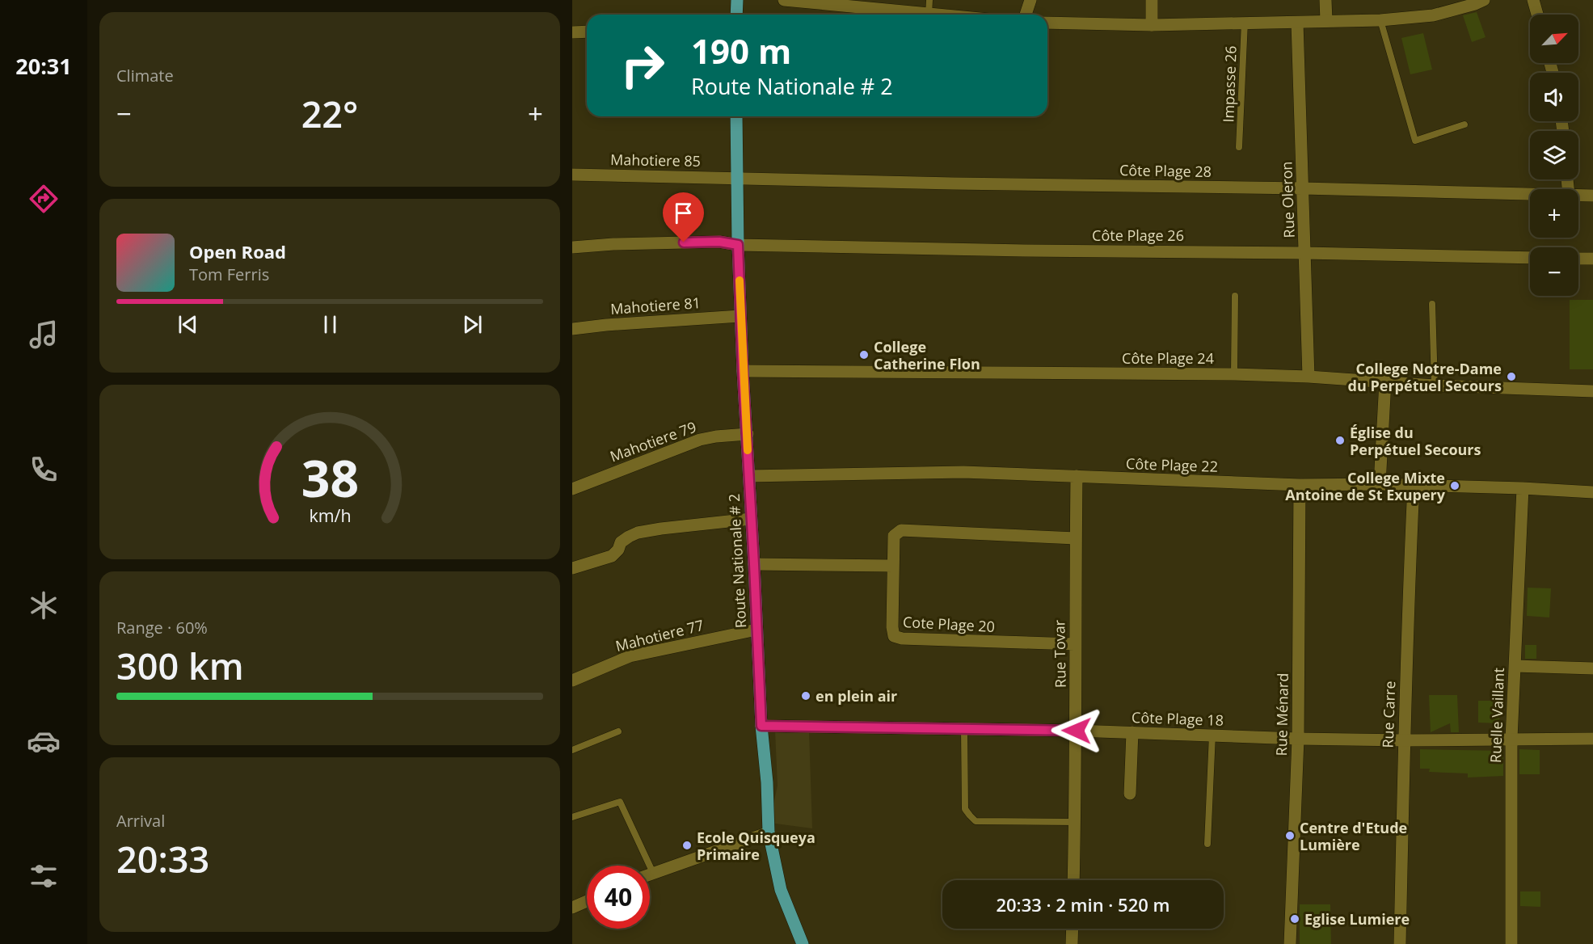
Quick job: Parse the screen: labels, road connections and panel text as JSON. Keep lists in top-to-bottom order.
{
  "streets": {
    "main road": ["Route Nationale # 2"],
    "street": [
      "Mahotiere 85",
      "Côte Plage 28",
      "Rue Oleron",
      "Côte Plage 26",
      "Mahotiere 81",
      "Côte Plage 24",
      "Mahotiere 79",
      "Côte Plage 22",
      "Cote Plage 20",
      "Mahotiere 77",
      "Rue Tovar",
      "Rue Ménard",
      "Rue Carre",
      "Ruelle Vaillant",
      "Côte Plage 18"
    ],
    "lane": ["Impasse 26"]
  },
  "crossings": [
    ["Mahotiere 85", "Côte Plage 28"],
    ["Mahotiere 85", "Route Nationale # 2"],
    ["Côte Plage 28", "Rue Oleron"],
    ["Côte Plage 28", "Route Nationale # 2"],
    ["Rue Oleron", "Côte Plage 26"],
    ["Rue Oleron", "Côte Plage 24"],
    ["Côte Plage 26", "Route Nationale # 2"],
    ["Mahotiere 81", "Route Nationale # 2"],
    ["Côte Plage 24", "Route Nationale # 2"],
    ["Mahotiere 79", "Route Nationale # 2"],
    ["Côte Plage 22", "Route Nationale # 2"],
    ["Côte Plage 22", "Rue Tovar"],
    ["Côte Plage 22", "Rue Ménard"],
    ["Côte Plage 22", "Rue Carre"],
    ["Côte Plage 22", "Ruelle Vaillant"],
    ["Route Nationale # 2", "Mahotiere 77"],
    ["Route Nationale # 2", "Côte Plage 18"],
    ["Cote Plage 20", "Rue Tovar"],
    ["Rue Tovar", "Côte Plage 18"],
    ["Rue Ménard", "Côte Plage 18"],
    ["Rue Carre", "Côte Plage 18"],
    ["Ruelle Vaillant", "Côte Plage 18"]
  ],
  "places": [
    "College Catherine Flon",
    "College Notre-Dame du Perpétuel Secours",
    "Église du Perpétuel Secours",
    "College Mixte Antoine de St Exupery",
    "en plein air",
    "Centre d'Etude Lumière",
    "Ecole Quisqueya Primaire",
    "Eglise Lumiere"
  ],
  "north": "top right",
  "page": {
    "tabs": "20:31",
    "tile": [
      "Climate",
      ["Range · 60%", "300 km"],
      ["Arrival", "20:33"]
    ],
    "map_buttons": ["+", "−"],
    "turn": ["190 m", "Route Nationale # 2"],
    "heat": ["−", "22°", "+"],
    "song": ["Open Road", "Tom Ferris"],
    "limit": "40",
    "trip": "20:33 · 2 min · 520 m",
    "gauge": ["38", "km/h"]
  }
}
